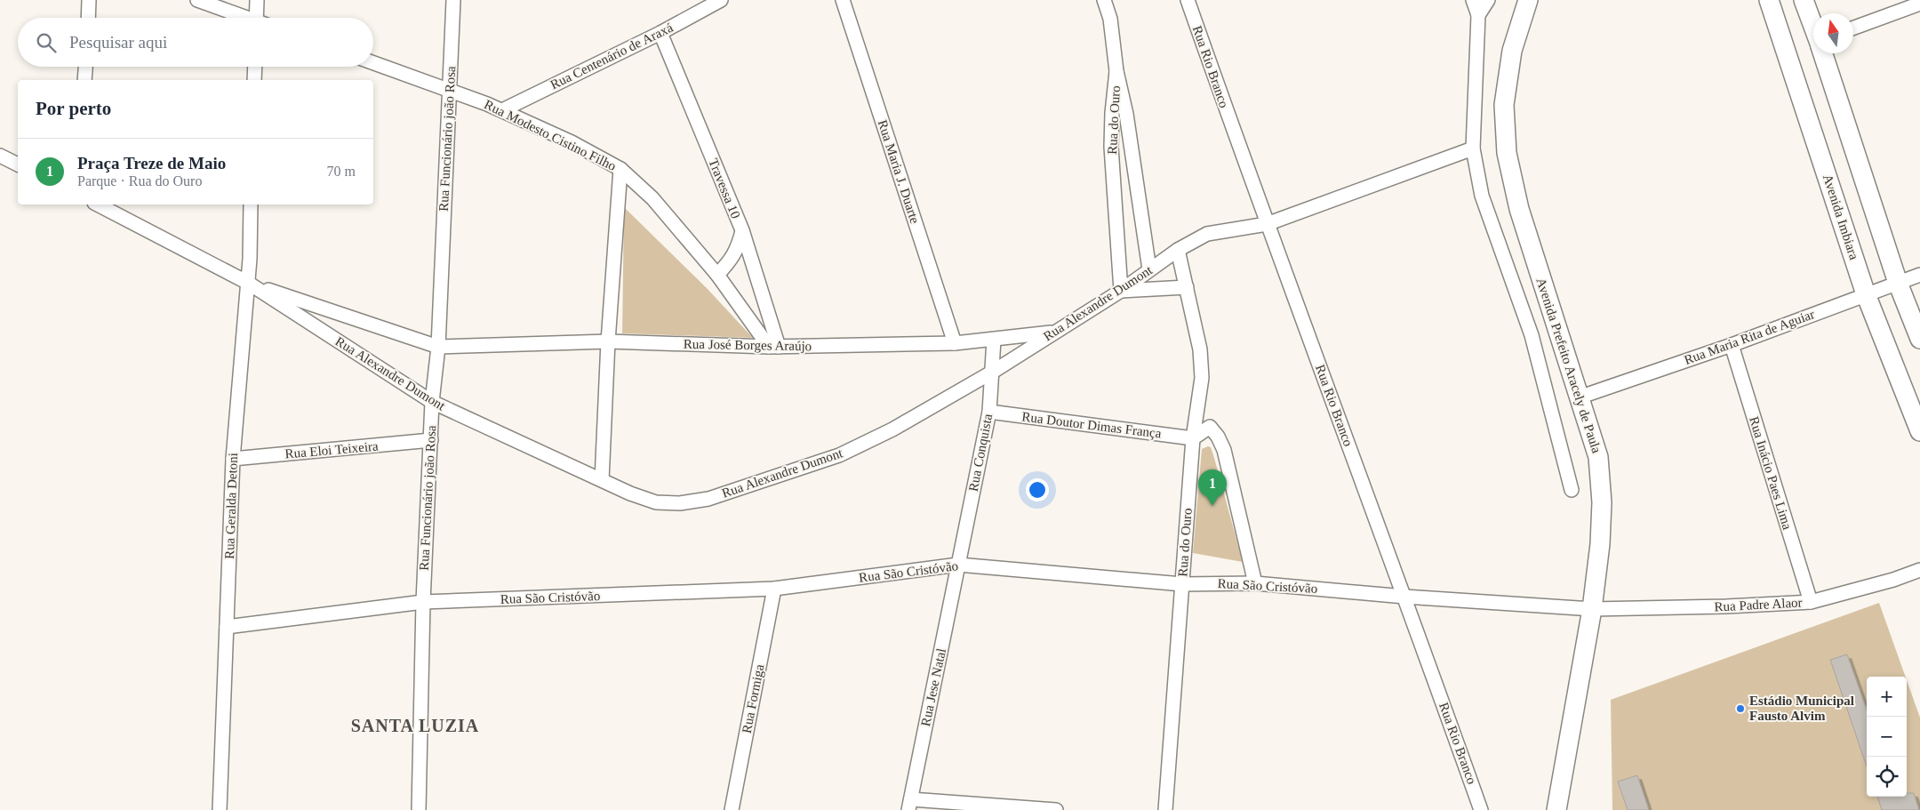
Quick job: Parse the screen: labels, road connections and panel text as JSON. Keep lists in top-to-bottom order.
{
  "streets": {
    "main road": ["Avenida Imbiara", "Avenida Prefeito Aracely de Paula"],
    "street": [
      "Rua Centenário de Araxá",
      "Rua Rio Branco",
      "Rua do Ouro",
      "Rua Modesto Cistino Filho",
      "Rua Funcionário joão Rosa",
      "Rua Maria J. Duarte",
      "Travessa 10",
      "Rua Alexandre Dumont",
      "Rua Maria Rita de Aguiar",
      "Rua José Borges Araújo",
      "Rua Doutor Dimas França",
      "Rua Eloi Teixeira",
      "Rua Conquista",
      "Rua Inácio Paes Lima",
      "Rua Geralda Detoni",
      "Rua São Cristóvão",
      "Rua Padre Alaor",
      "Rua Jese Natal",
      "Rua Formiga"
    ]
  },
  "crossings": [
    ["Rua Centenário de Araxá", "Rua Modesto Cistino Filho"],
    ["Rua Centenário de Araxá", "Travessa 10"],
    ["Rua Rio Branco", "Rua Alexandre Dumont"],
    ["Rua Rio Branco", "Rua São Cristóvão"],
    ["Rua do Ouro", "Rua Alexandre Dumont"],
    ["Rua do Ouro", "Rua Doutor Dimas França"],
    ["Rua do Ouro", "Rua São Cristóvão"],
    ["Rua Modesto Cistino Filho", "Rua Funcionário joão Rosa"],
    ["Rua Modesto Cistino Filho", "Travessa 10"],
    ["Rua Modesto Cistino Filho", "Rua José Borges Araújo"],
    ["Rua Funcionário joão Rosa", "Rua Alexandre Dumont"],
    ["Rua Funcionário joão Rosa", "Rua José Borges Araújo"],
    ["Rua Funcionário joão Rosa", "Rua Eloi Teixeira"],
    ["Rua Funcionário joão Rosa", "Rua São Cristóvão"],
    ["Rua Maria J. Duarte", "Rua José Borges Araújo"],
    ["Travessa 10", "Rua José Borges Araújo"],
    ["Avenida Imbiara", "Rua Maria Rita de Aguiar"],
    ["Rua Alexandre Dumont", "Rua José Borges Araújo"],
    ["Rua Alexandre Dumont", "Avenida Prefeito Aracely de Paula"],
    ["Rua Alexandre Dumont", "Rua Conquista"],
    ["Rua Alexandre Dumont", "Rua Geralda Detoni"],
    ["Rua Maria Rita de Aguiar", "Avenida Prefeito Aracely de Paula"],
    ["Rua Maria Rita de Aguiar", "Rua Inácio Paes Lima"],
    ["Rua José Borges Araújo", "Rua Conquista"],
    ["Avenida Prefeito Aracely de Paula", "Rua São Cristóvão"],
    ["Avenida Prefeito Aracely de Paula", "Rua Padre Alaor"],
    ["Rua Doutor Dimas França", "Rua Conquista"],
    ["Rua Eloi Teixeira", "Rua Geralda Detoni"],
    ["Rua Conquista", "Rua São Cristóvão"],
    ["Rua Conquista", "Rua Jese Natal"],
    ["Rua Inácio Paes Lima", "Rua Padre Alaor"],
    ["Rua Geralda Detoni", "Rua São Cristóvão"],
    ["Rua São Cristóvão", "Rua Padre Alaor"],
    ["Rua São Cristóvão", "Rua Jese Natal"],
    ["Rua São Cristóvão", "Rua Formiga"]
  ],
  "districts": ["SANTA LUZIA"],
  "places": ["Estádio Municipal Fausto Alvim"],
  "north": "top",
  "page": {
    "search": "Pesquisar aqui",
    "heading": "Por perto",
    "list": [
      {
        "mark": "1",
        "name": "Praça Treze de Maio",
        "note": "Parque · Rua do Ouro",
        "value": "70 m"
      }
    ],
    "pins": "1",
    "map_buttons": ["+", "−"]
  }
}
